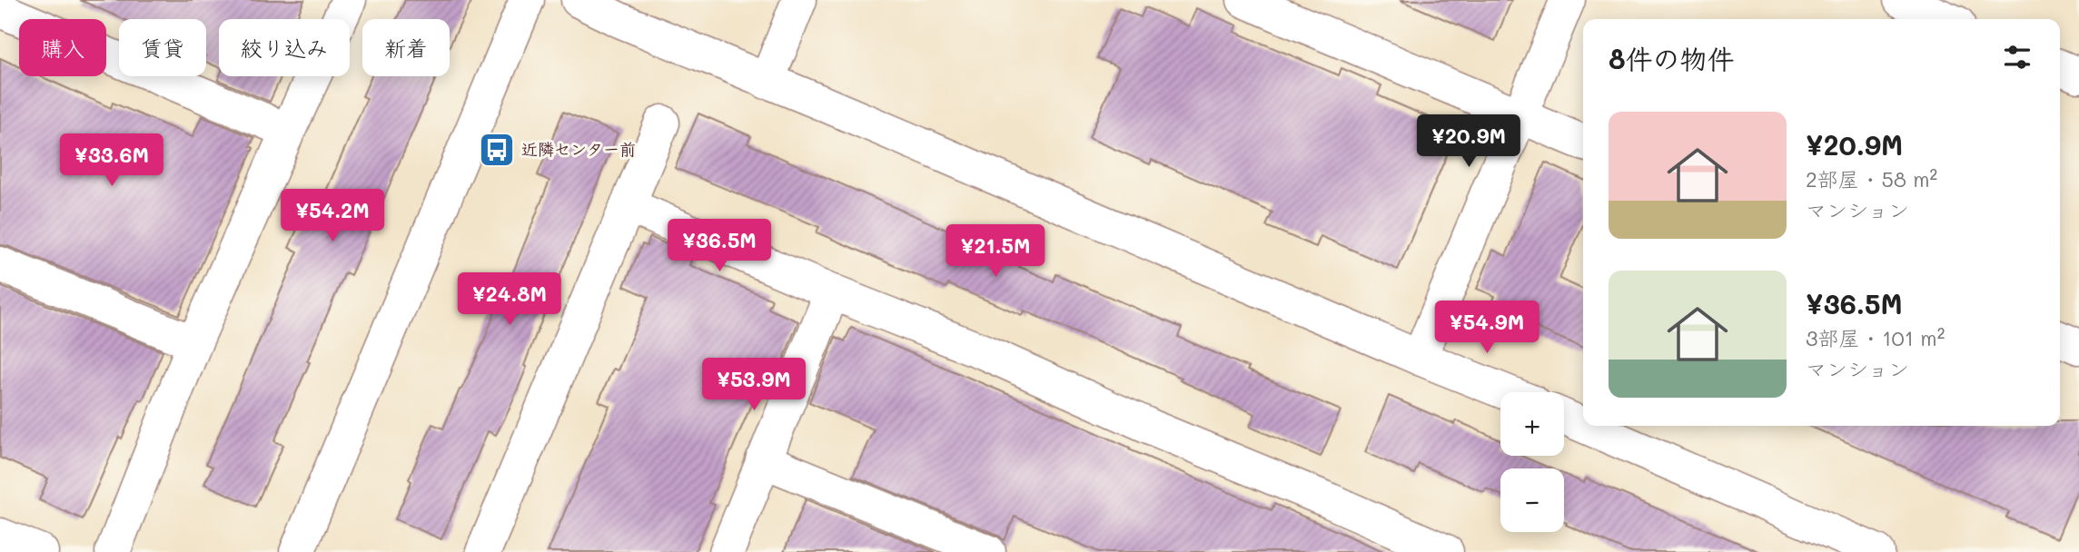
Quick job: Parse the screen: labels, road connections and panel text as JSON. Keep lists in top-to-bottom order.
{
  "places": {
    "bus stop": ["近隣センター前"]
  },
  "page": {
    "chip": [
      "購入",
      "賃貸",
      "絞り込み",
      "新着"
    ],
    "heading": "8件の物件",
    "list": [
      {
        "name": "¥20.9M",
        "note": "2部屋 · 58 m² · マンション"
      },
      {
        "name": "¥36.5M",
        "note": "3部屋 · 101 m² · マンション"
      }
    ],
    "price": [
      "¥20.9M",
      "¥33.6M",
      "¥54.2M",
      "¥36.5M",
      "¥21.5M",
      "¥24.8M",
      "¥54.9M",
      "¥53.9M"
    ],
    "map_buttons": ["+", "−"]
  }
}
